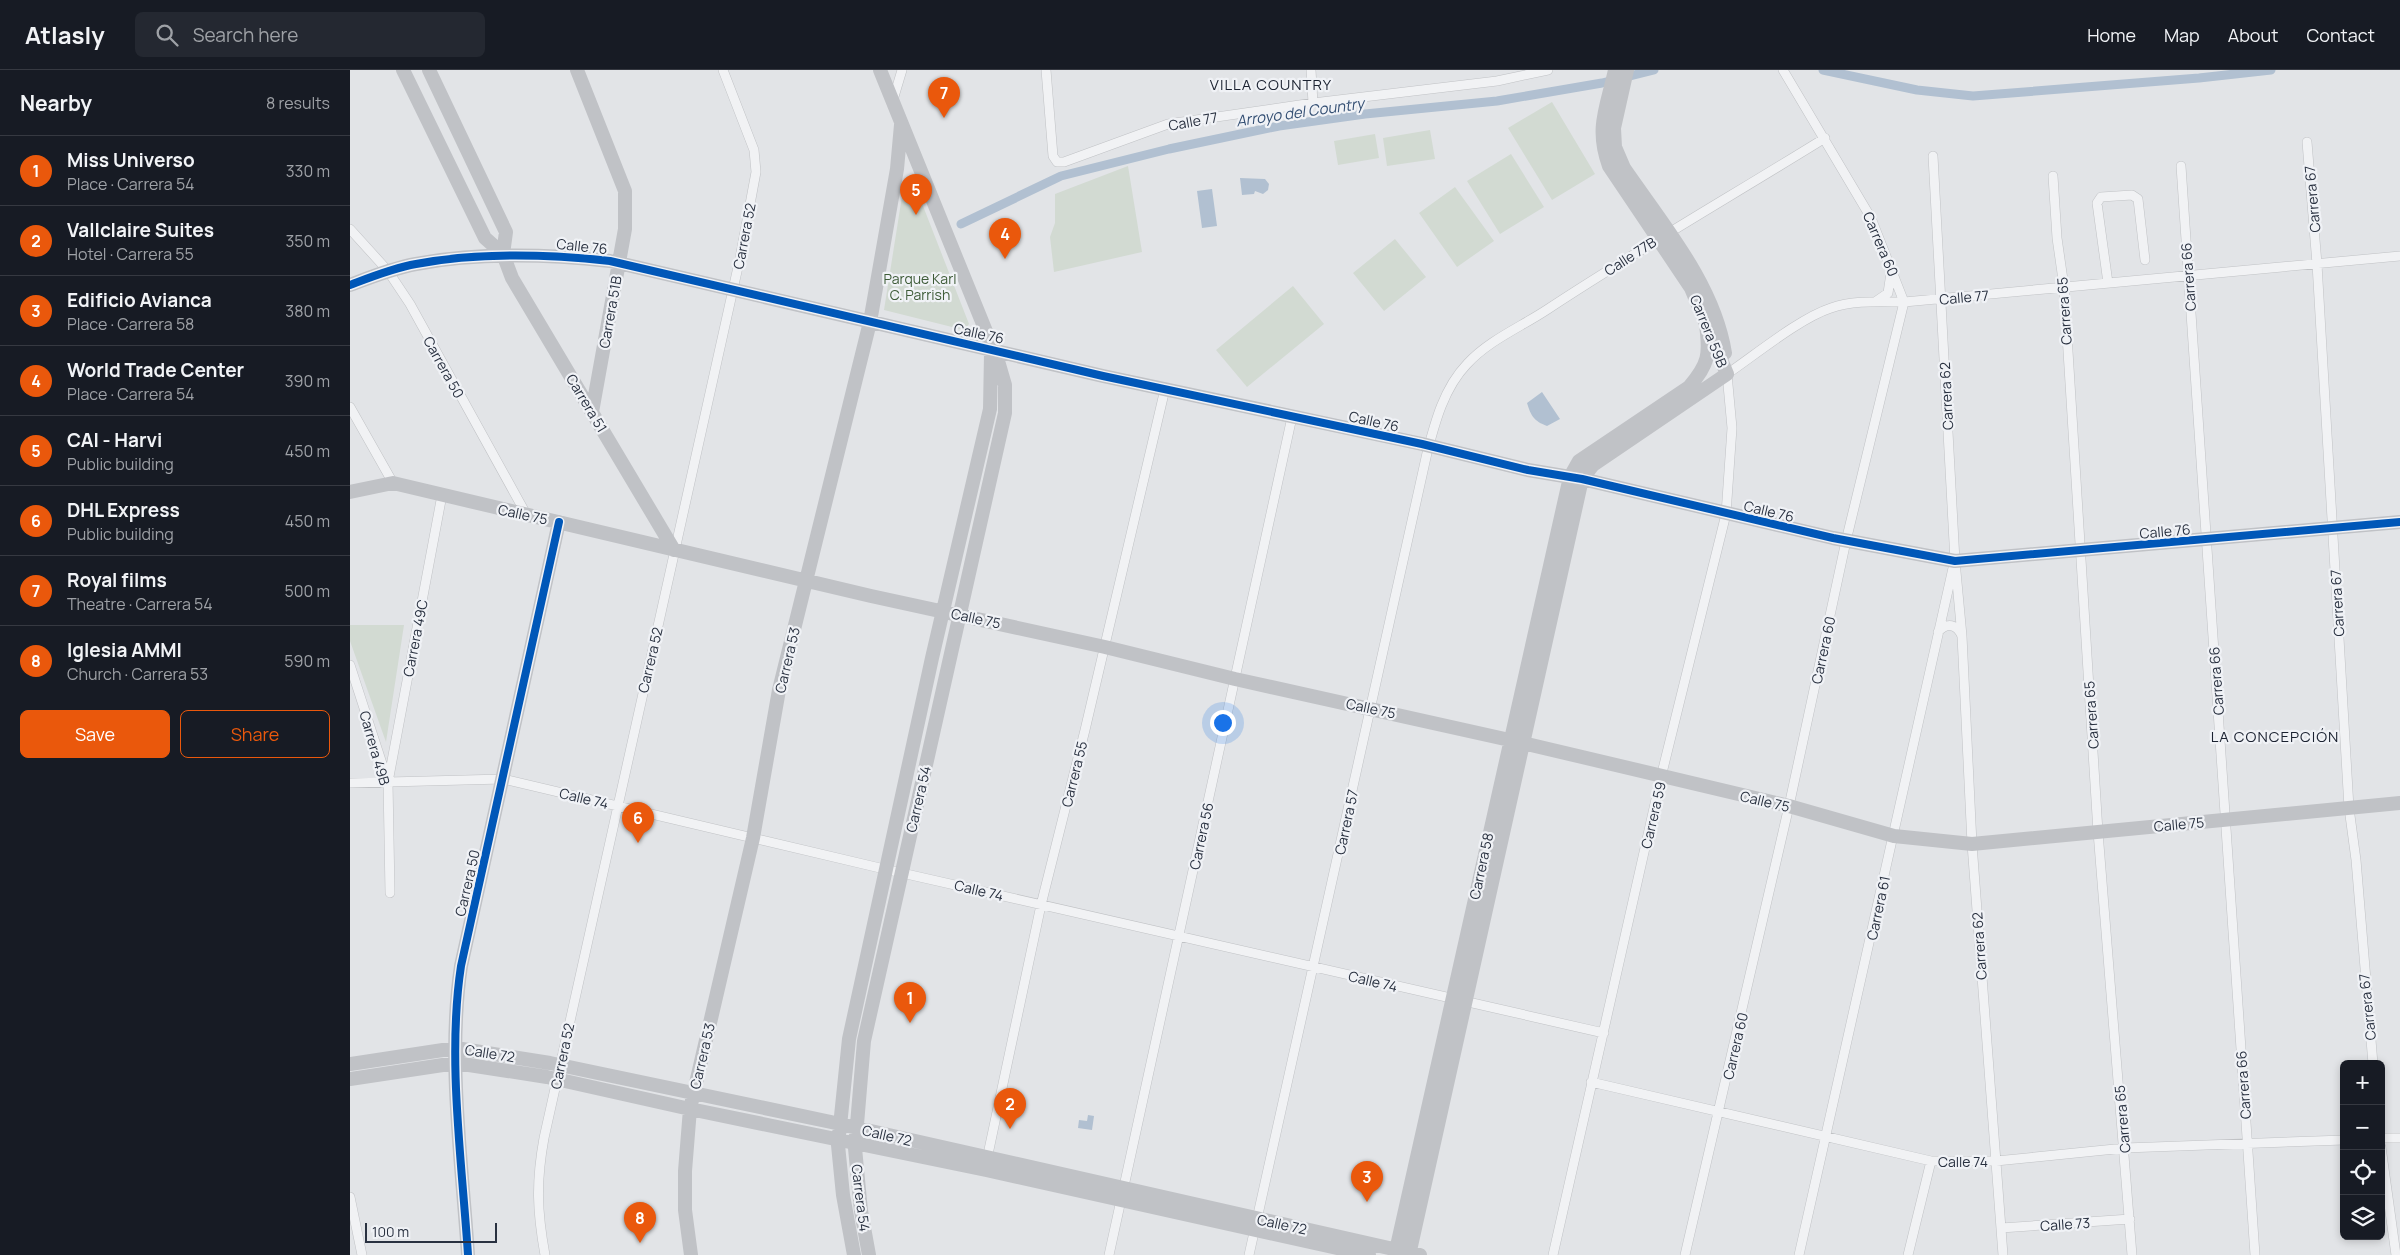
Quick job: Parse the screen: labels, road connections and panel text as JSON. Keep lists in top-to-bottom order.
{
  "streets": {
    "street": [
      "Calle 77",
      "Carrera 67",
      "Carrera 52",
      "Carrera 60",
      "Calle 76",
      "Calle 77B",
      "Carrera 66",
      "Carrera 65",
      "Carrera 51B",
      "Carrera 59B",
      "Carrera 50",
      "Carrera 62",
      "Carrera 51",
      "Calle 75",
      "Carrera 49C",
      "Carrera 53",
      "Carrera 49B",
      "Carrera 55",
      "Calle 74",
      "Carrera 54",
      "Carrera 59",
      "Carrera 57",
      "Carrera 56",
      "Carrera 58",
      "Carrera 61",
      "Calle 72",
      "Calle 73"
    ]
  },
  "crossings": [
    ["Calle 77", "Carrera 67"],
    ["Calle 77", "Carrera 60"],
    ["Calle 77", "Calle 76"],
    ["Calle 77", "Carrera 66"],
    ["Calle 77", "Carrera 65"],
    ["Calle 77", "Carrera 59B"],
    ["Calle 77", "Carrera 62"],
    ["Calle 77", "Carrera 59"],
    ["Calle 77", "Carrera 58"],
    ["Carrera 67", "Calle 76"],
    ["Carrera 67", "Calle 75"],
    ["Carrera 52", "Calle 76"],
    ["Carrera 52", "Carrera 51"],
    ["Carrera 52", "Calle 75"],
    ["Carrera 52", "Calle 74"],
    ["Carrera 52", "Calle 72"],
    ["Carrera 60", "Calle 76"],
    ["Carrera 60", "Calle 77B"],
    ["Carrera 60", "Calle 75"],
    ["Carrera 60", "Calle 74"],
    ["Calle 76", "Carrera 66"],
    ["Calle 76", "Carrera 65"],
    ["Calle 76", "Carrera 51B"],
    ["Calle 76", "Carrera 50"],
    ["Calle 76", "Carrera 62"],
    ["Calle 76", "Carrera 51"],
    ["Calle 76", "Carrera 53"],
    ["Calle 76", "Carrera 55"],
    ["Calle 76", "Carrera 54"],
    ["Calle 76", "Carrera 59"],
    ["Calle 76", "Carrera 57"],
    ["Calle 76", "Carrera 56"],
    ["Calle 76", "Carrera 58"],
    ["Calle 76", "Carrera 61"],
    ["Calle 77B", "Carrera 59B"],
    ["Calle 77B", "Carrera 57"],
    ["Carrera 66", "Calle 75"],
    ["Carrera 66", "Calle 74"],
    ["Carrera 65", "Calle 75"],
    ["Carrera 65", "Calle 74"],
    ["Carrera 65", "Calle 73"],
    ["Carrera 51B", "Carrera 51"],
    ["Carrera 59B", "Carrera 59"],
    ["Carrera 50", "Calle 75"],
    ["Carrera 50", "Calle 74"],
    ["Carrera 50", "Calle 72"],
    ["Carrera 62", "Calle 75"],
    ["Carrera 62", "Calle 74"],
    ["Carrera 62", "Carrera 61"],
    ["Carrera 62", "Calle 73"],
    ["Carrera 51", "Calle 75"],
    ["Calle 75", "Carrera 49C"],
    ["Calle 75", "Carrera 53"],
    ["Calle 75", "Carrera 55"],
    ["Calle 75", "Carrera 54"],
    ["Calle 75", "Carrera 59"],
    ["Calle 75", "Carrera 57"],
    ["Calle 75", "Carrera 56"],
    ["Calle 75", "Carrera 58"],
    ["Calle 75", "Carrera 61"],
    ["Carrera 49C", "Carrera 49B"],
    ["Carrera 49C", "Calle 74"],
    ["Carrera 53", "Calle 74"],
    ["Carrera 53", "Carrera 54"],
    ["Carrera 53", "Calle 72"],
    ["Carrera 49B", "Calle 74"],
    ["Carrera 55", "Calle 74"],
    ["Carrera 55", "Calle 72"],
    ["Calle 74", "Carrera 54"],
    ["Calle 74", "Carrera 59"],
    ["Calle 74", "Carrera 57"],
    ["Calle 74", "Carrera 56"],
    ["Calle 74", "Carrera 58"],
    ["Calle 74", "Carrera 61"],
    ["Carrera 54", "Calle 72"],
    ["Carrera 57", "Calle 72"],
    ["Carrera 56", "Calle 72"],
    ["Carrera 58", "Calle 72"]
  ],
  "districts": ["VILLA COUNTRY", "LA CONCEPCIÓN"],
  "water": ["Arroyo del Country"],
  "parks": ["Parque Karl C. Parrish"],
  "scale_bar": "100 m",
  "page": {
    "header": "Atlasly",
    "search": "Search here",
    "nav": [
      "Home",
      "Map",
      "About",
      "Contact"
    ],
    "heading": ["Nearby", "8 results"],
    "pins": [
      "7",
      "5",
      "4",
      "6",
      "1",
      "2",
      "3",
      "8"
    ],
    "list": [
      {
        "mark": "1",
        "name": "Miss Universo",
        "note": "Place · Carrera 54",
        "value": "330 m"
      },
      {
        "mark": "2",
        "name": "Vallclaire Suites",
        "note": "Hotel · Carrera 55",
        "value": "350 m"
      },
      {
        "mark": "3",
        "name": "Edificio Avianca",
        "note": "Place · Carrera 58",
        "value": "380 m"
      },
      {
        "mark": "4",
        "name": "World Trade Center",
        "note": "Place · Carrera 54",
        "value": "390 m"
      },
      {
        "mark": "5",
        "name": "CAI - Harvi",
        "note": "Public building",
        "value": "450 m"
      },
      {
        "mark": "6",
        "name": "DHL Express",
        "note": "Public building",
        "value": "450 m"
      },
      {
        "mark": "7",
        "name": "Royal films",
        "note": "Theatre · Carrera 54",
        "value": "500 m"
      },
      {
        "mark": "8",
        "name": "Iglesia AMMI",
        "note": "Church · Carrera 53",
        "value": "590 m"
      }
    ],
    "buttons": ["Save", "Share"],
    "map_buttons": ["+", "−"],
    "scale": "100 m"
  }
}
